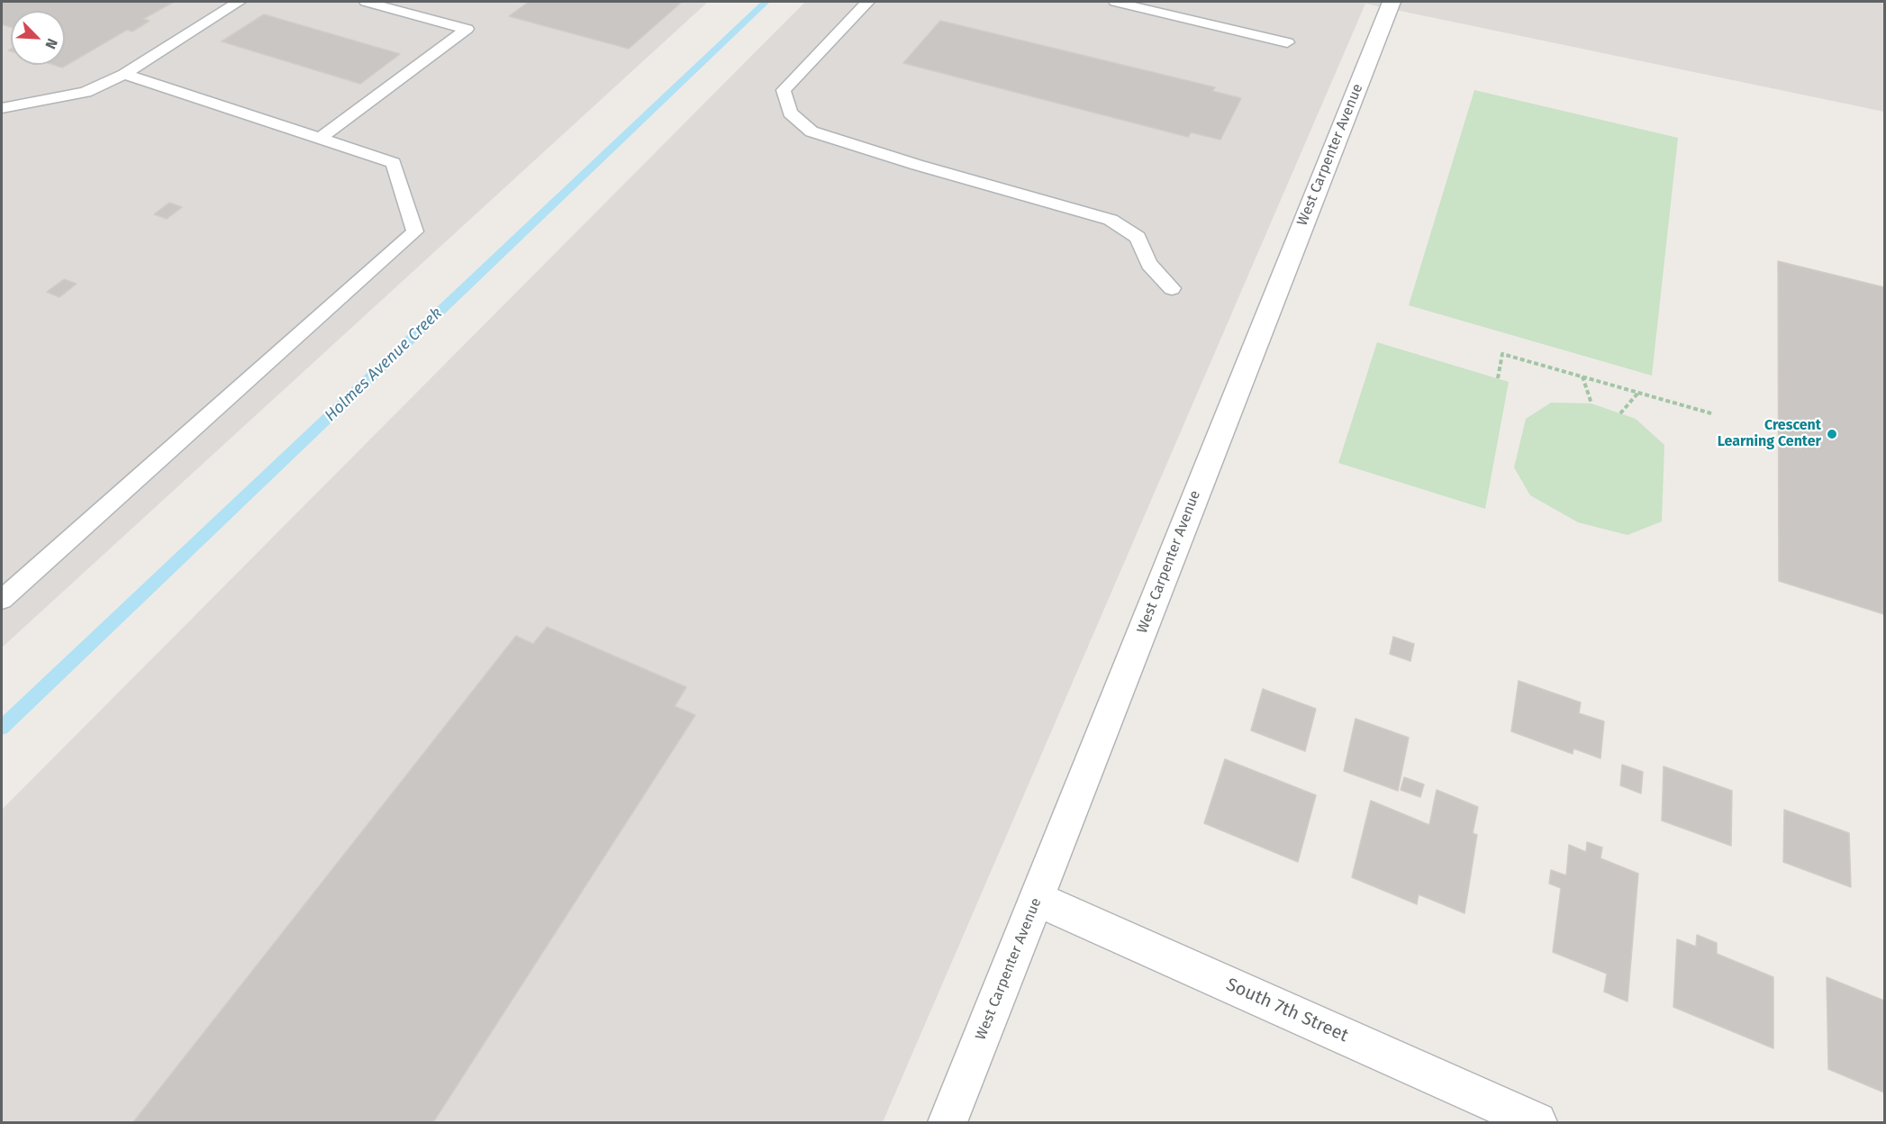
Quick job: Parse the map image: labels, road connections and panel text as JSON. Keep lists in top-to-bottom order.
{
  "streets": {
    "street": ["West Carpenter Avenue", "South 7th Street"]
  },
  "crossings": [
    ["West Carpenter Avenue", "South 7th Street"]
  ],
  "water": ["Holmes Avenue Creek"],
  "places": ["Crescent Learning Center"],
  "north": "bottom right"
}
